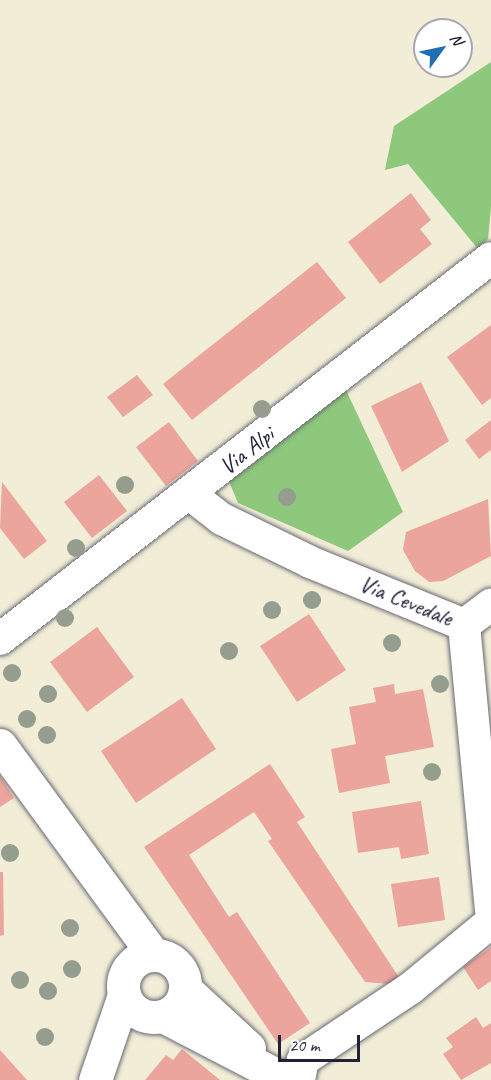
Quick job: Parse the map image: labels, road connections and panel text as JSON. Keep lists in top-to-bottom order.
{
  "streets": {
    "street": ["Via Alpi", "Via Cevedale"]
  },
  "crossings": [
    ["Via Alpi", "Via Cevedale"]
  ],
  "scale_bar": "20 m",
  "north": "top right"
}
